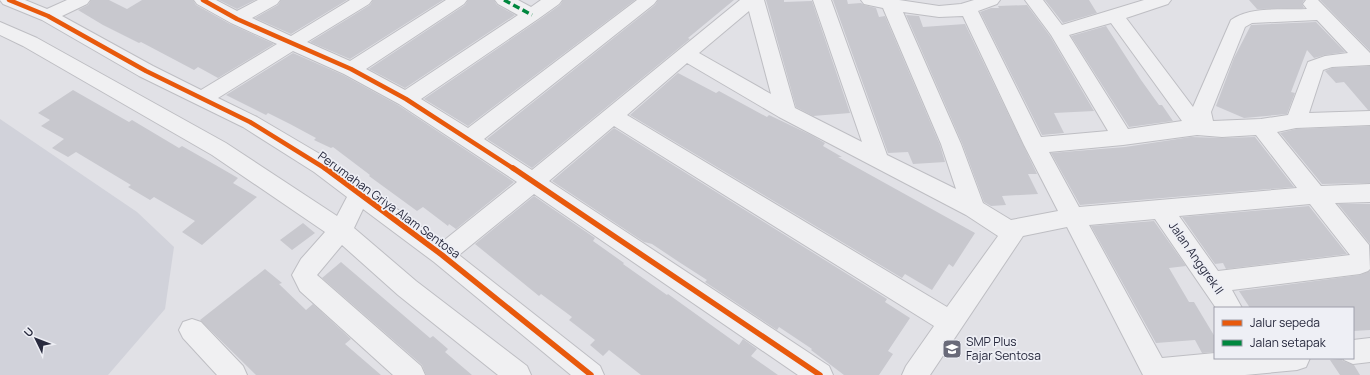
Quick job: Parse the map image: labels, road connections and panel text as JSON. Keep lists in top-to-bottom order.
{
  "streets": {
    "street": ["Perumahan Griya Alam Sentosa", "Jalan Anggrek II"]
  },
  "places": {
    "school or university": ["SMP Plus Fajar Sentosa"]
  },
  "legend": ["Jalur sepeda", "Jalan setapak"],
  "north": "top left"
}
